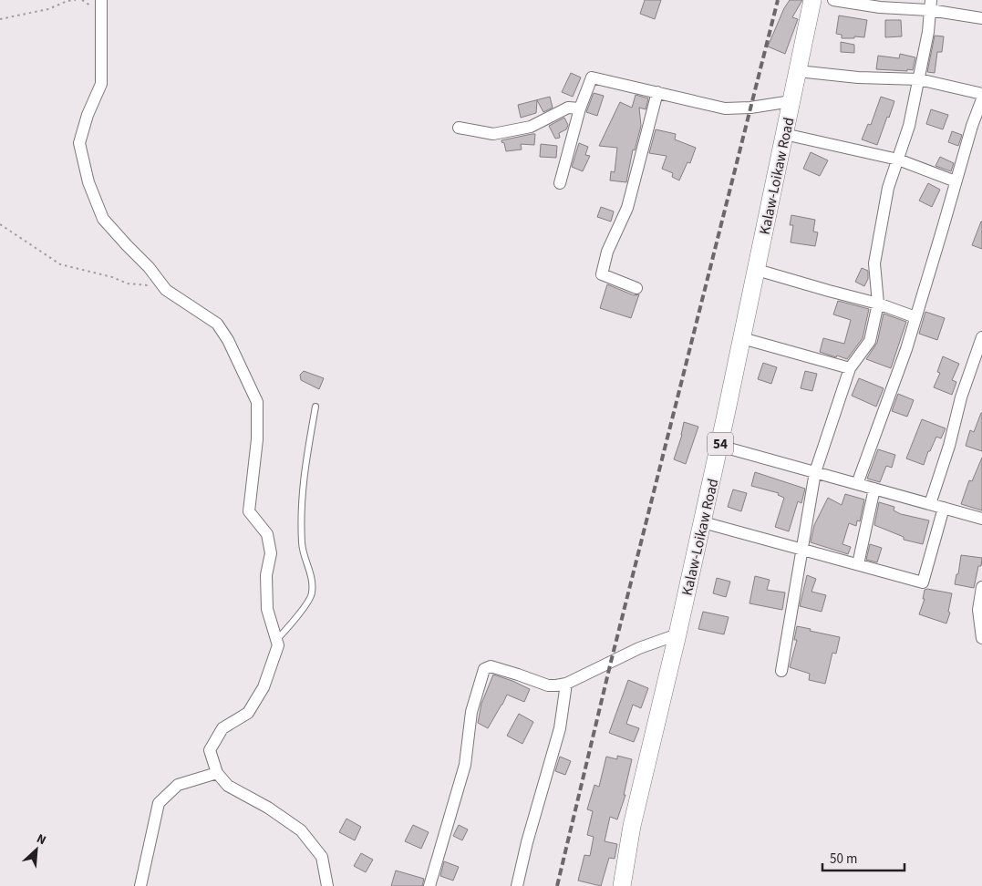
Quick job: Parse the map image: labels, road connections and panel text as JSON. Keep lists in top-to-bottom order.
{
  "streets": {
    "main road": ["Kalaw-Loikaw Road", "54"]
  },
  "scale_bar": "50 m",
  "north": "top right"
}
